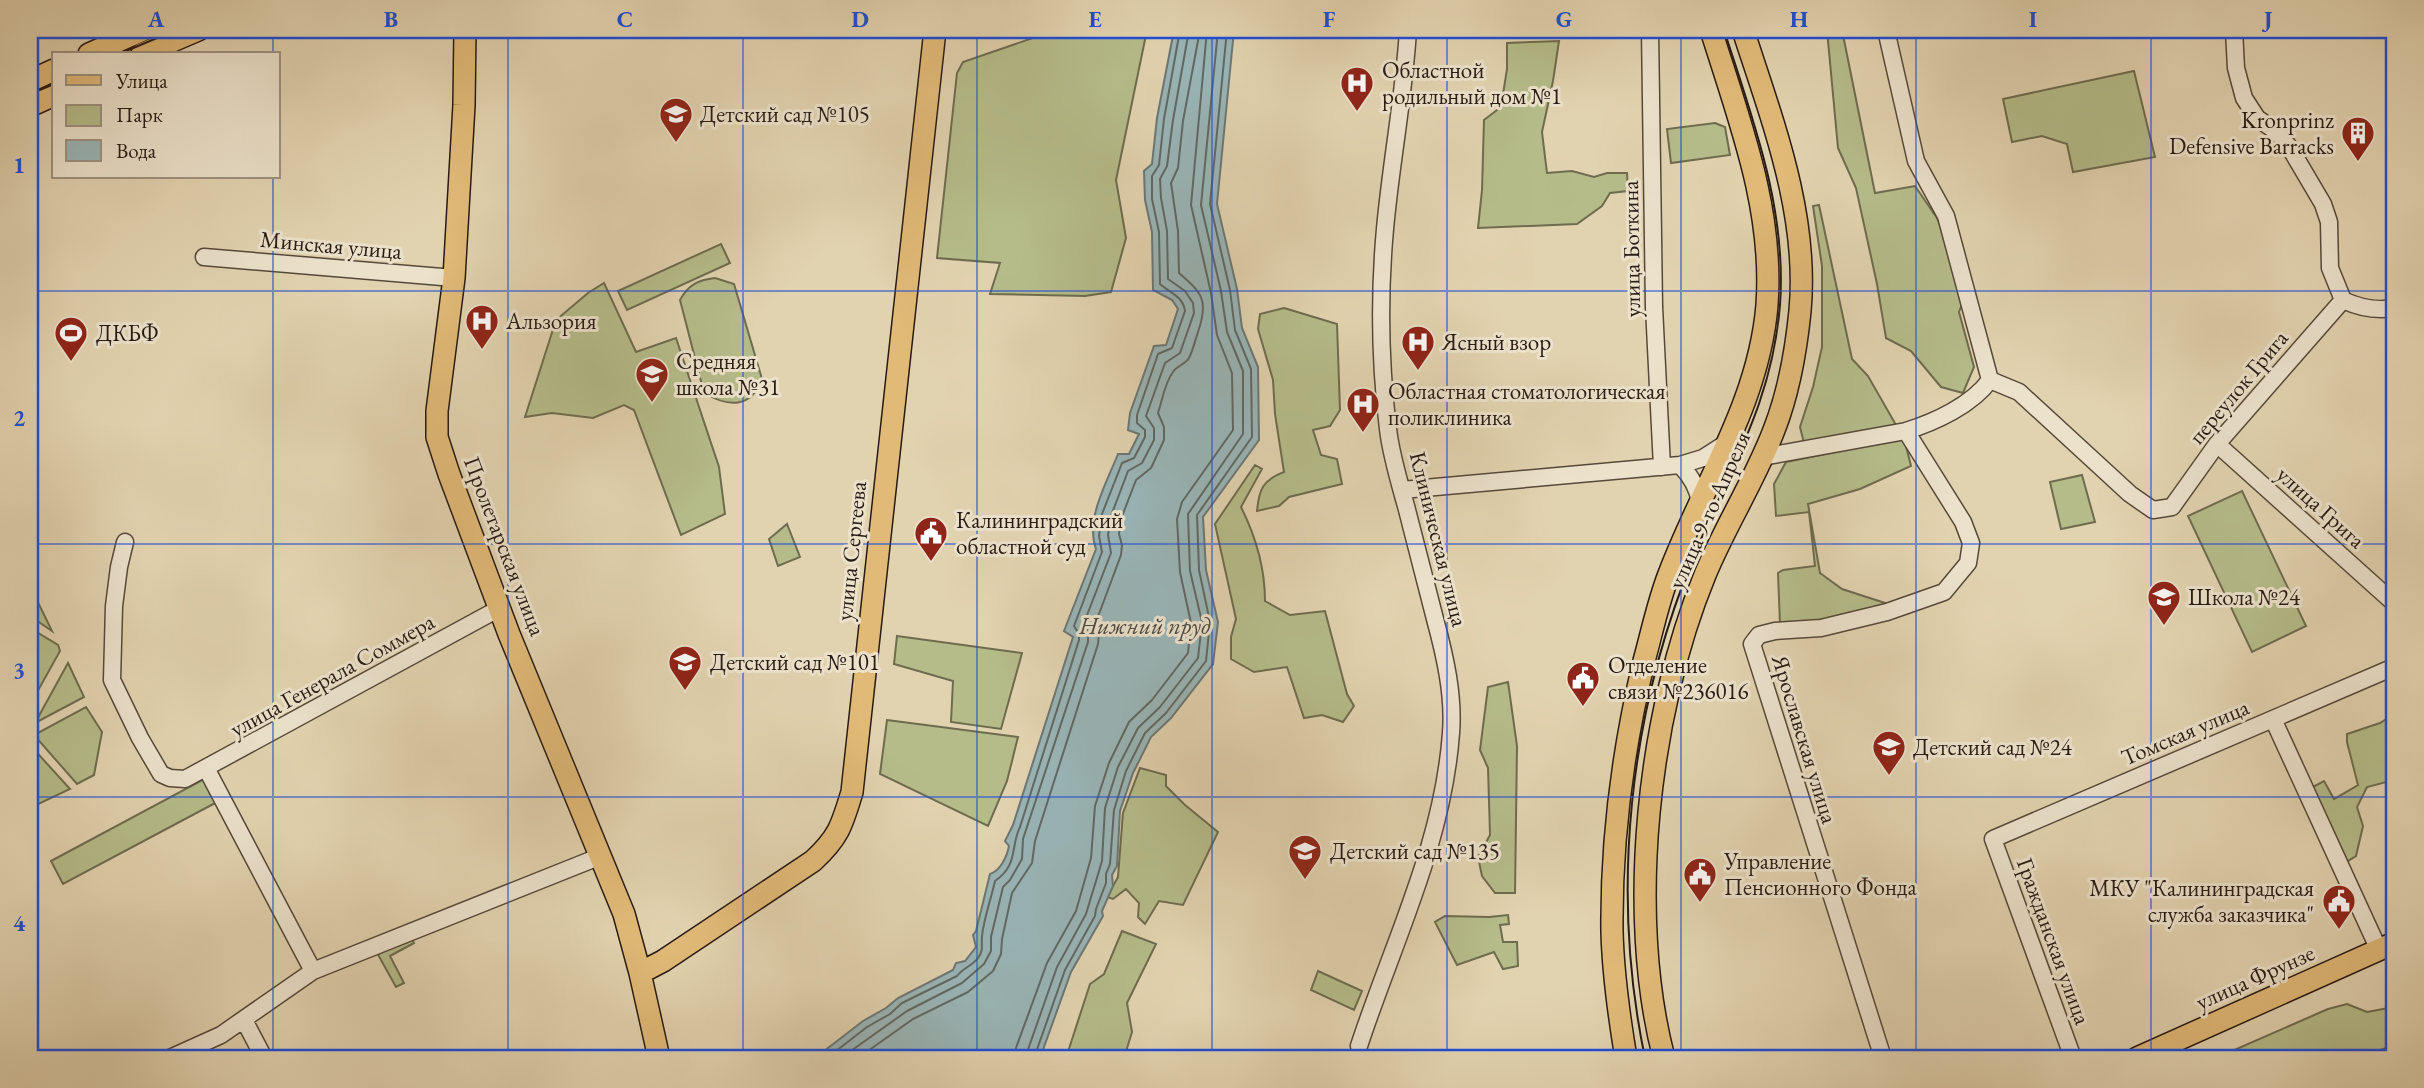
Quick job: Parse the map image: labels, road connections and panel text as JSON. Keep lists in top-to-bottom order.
{
  "streets": {
    "main road": [
      "улица 9-го Апреля",
      "Пролетарская улица",
      "улица Сергеева",
      "улица Фрунзе"
    ],
    "street": [
      "Минская улица",
      "улица Боткина",
      "переулок Грига",
      "улица Грига",
      "Клиническая улица",
      "улица Генерала Соммера",
      "Томская улица",
      "Ярославская улица",
      "Гражданская улица"
    ]
  },
  "crossings": [
    ["Минская улица", "Пролетарская улица"],
    ["переулок Грига", "улица Грига"],
    ["Пролетарская улица", "улица Сергеева"],
    ["Пролетарская улица", "улица Генерала Соммера"],
    ["Томская улица", "Гражданская улица"]
  ],
  "water": ["Нижний пруд"],
  "places": {
    "hospital": [
      "Областной родильный дом №1",
      "Альзория",
      "Ясный взор",
      "Областная стоматологическая поликлиника"
    ],
    "school or university": [
      "Детский сад №105",
      "Средняя школа №31",
      "Школа №24",
      "Детский сад №101",
      "Детский сад №24",
      "Детский сад №135"
    ],
    "building": ["Kronprinz Defensive Barracks"],
    "sports": ["ДКБФ"],
    "public building": [
      "Калининградский областной суд",
      "Отделение связи №236016",
      "Управление Пенсионного Фонда",
      "МКУ \"Калининградская служба заказчика\""
    ]
  },
  "legend": ["Улица", "Парк", "Вода"],
  "grid": {
    "columns": [
      "A",
      "B",
      "C",
      "D",
      "E",
      "F",
      "G",
      "H",
      "I",
      "J"
    ],
    "rows": [
      "1",
      "2",
      "3",
      "4"
    ]
  }
}
